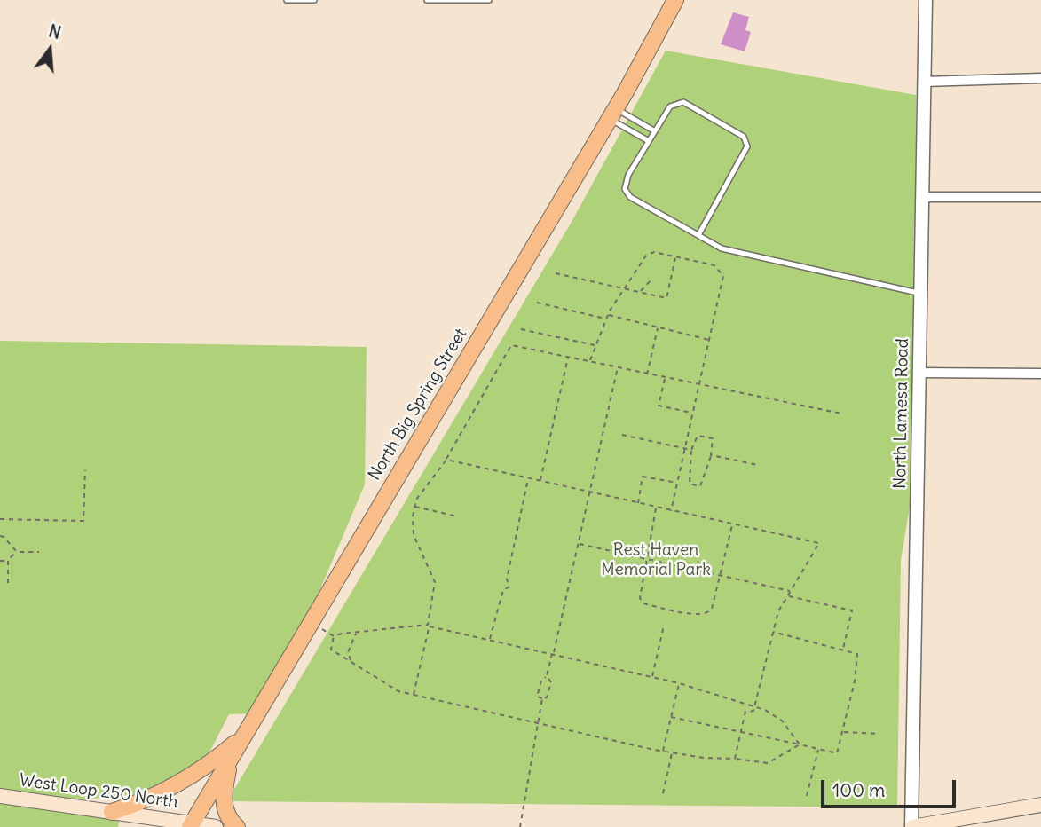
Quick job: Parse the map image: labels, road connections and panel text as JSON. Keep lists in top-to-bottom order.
{
  "streets": {
    "highway": ["North Big Spring Street"],
    "main road": ["West Loop 250 North"],
    "street": ["North Lamesa Road"]
  },
  "crossings": [
    ["North Big Spring Street", "West Loop 250 North"]
  ],
  "parks": ["Rest Haven Memorial Park"],
  "scale_bar": "100 m",
  "north": "top"
}
